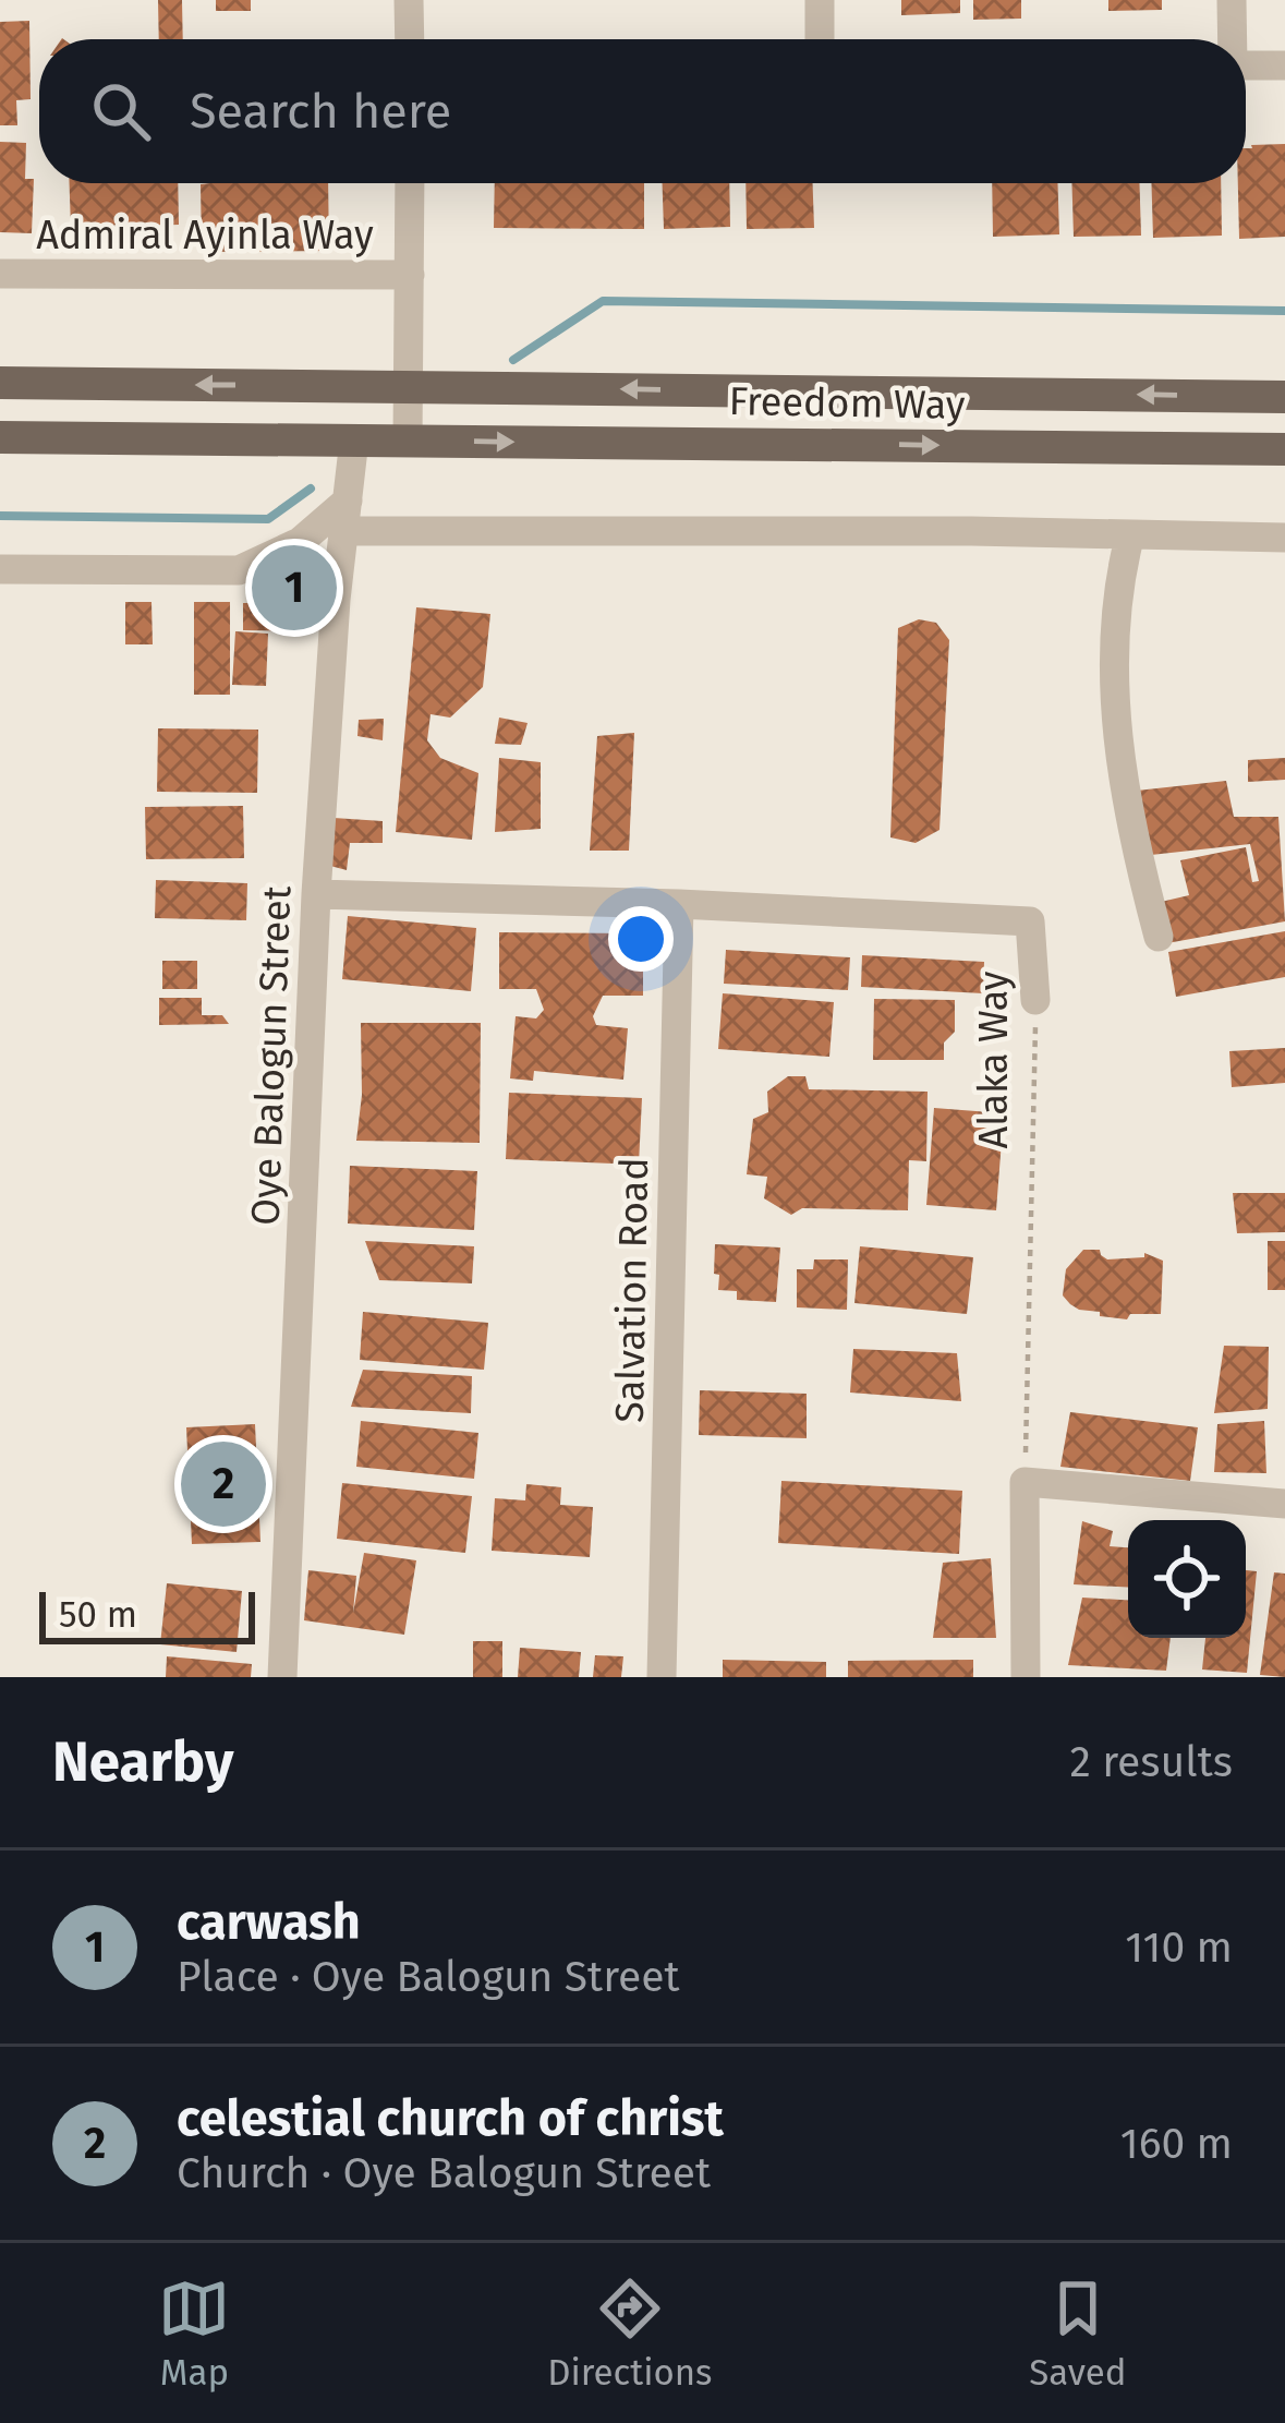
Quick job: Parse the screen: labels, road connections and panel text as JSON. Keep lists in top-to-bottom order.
{
  "streets": {
    "main road": ["Freedom Way"],
    "street": [
      "Admiral Ayinla Way",
      "Oye Balogun Street",
      "Alaka Way",
      "Salvation Road"
    ]
  },
  "crossings": [
    ["Freedom Way", "Oye Balogun Street"],
    ["Oye Balogun Street", "Alaka Way"],
    ["Alaka Way", "Salvation Road"]
  ],
  "scale_bar": "50 m",
  "page": {
    "search": "Search here",
    "pins": ["1", "2"],
    "scale": "50 m",
    "heading": ["Nearby", "2 results"],
    "list": [
      {
        "mark": "1",
        "name": "carwash",
        "note": "Place · Oye Balogun Street",
        "value": "110 m"
      },
      {
        "mark": "2",
        "name": "celestial church of christ",
        "note": "Church · Oye Balogun Street",
        "value": "160 m"
      }
    ],
    "nav": ["Map", "Directions", "Saved"]
  }
}
